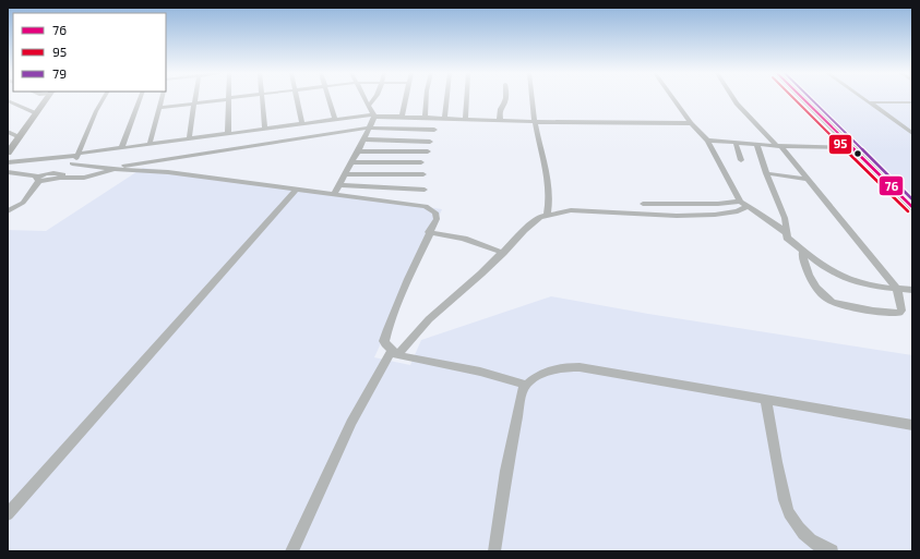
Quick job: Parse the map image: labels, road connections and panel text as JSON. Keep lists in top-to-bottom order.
{
  "lines": ["transit line 76", "transit line 95", "transit line 79"],
  "legend": ["76", "95", "79"]
}
